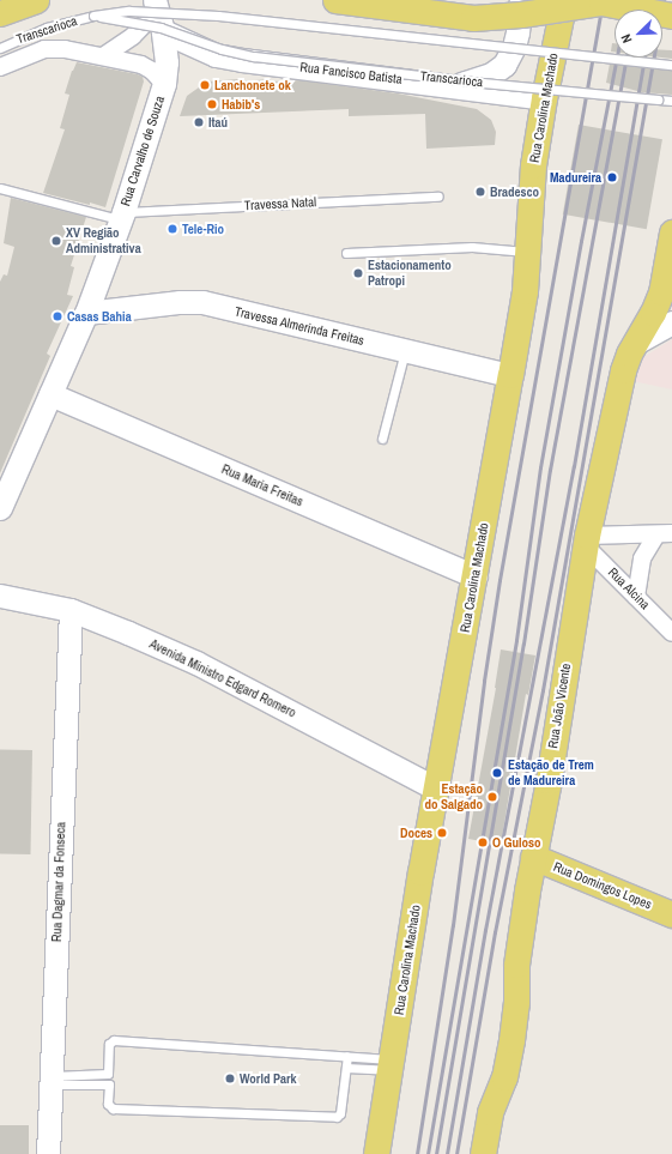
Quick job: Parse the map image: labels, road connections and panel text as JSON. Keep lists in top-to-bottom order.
{
  "streets": {
    "main road": ["Rua Carolina Machado", "Rua João Vicente", "Rua Domingos Lopes"],
    "street": [
      "Rua Fancisco Batista",
      "Rua Carvalho de Souza",
      "Travessa Almerinda Freitas",
      "Rua Maria Freitas",
      "Rua Alcina",
      "Avenida Ministro Edgard Romero",
      "Rua Dagmar da Fonseca"
    ],
    "lane": ["Transcarioca", "Travessa Natal"]
  },
  "crossings": [
    ["Rua Fancisco Batista", "Rua Carolina Machado"],
    ["Rua Fancisco Batista", "Rua Carvalho de Souza"],
    ["Rua Carolina Machado", "Travessa Almerinda Freitas"],
    ["Rua Carolina Machado", "Rua Maria Freitas"],
    ["Rua Carolina Machado", "Avenida Ministro Edgard Romero"],
    ["Rua Carvalho de Souza", "Travessa Natal"],
    ["Rua Carvalho de Souza", "Travessa Almerinda Freitas"],
    ["Rua Carvalho de Souza", "Rua Maria Freitas"],
    ["Rua Alcina", "Rua João Vicente"],
    ["Avenida Ministro Edgard Romero", "Rua Dagmar da Fonseca"],
    ["Rua João Vicente", "Rua Domingos Lopes"]
  ],
  "places": [
    "Lanchonete ok",
    "Habib's",
    "Itaú",
    "Madureira",
    "Bradesco",
    "Tele-Rio",
    "XV Região Administrativa",
    "Estacionamento Patropi",
    "Casas Bahia",
    "Estação de Trem de Madureira",
    "Estação do Salgado",
    "Doces",
    "O Guloso",
    "World Park"
  ],
  "north": "bottom left"
}
